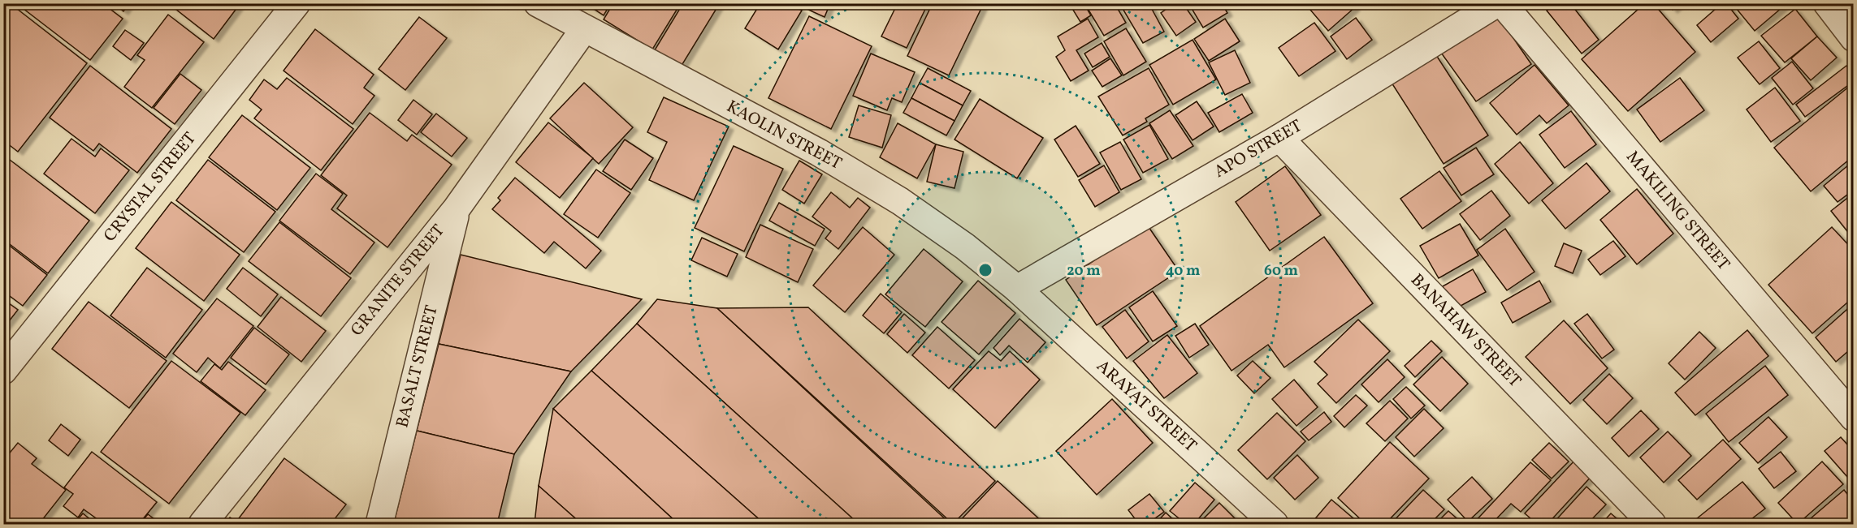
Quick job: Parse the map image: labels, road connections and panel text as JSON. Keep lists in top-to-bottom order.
{
  "streets": {
    "street": [
      "KAOLIN STREET",
      "APO STREET",
      "CRYSTAL STREET",
      "MAKILING STREET",
      "GRANITE STREET",
      "BANAHAW STREET",
      "BASALT STREET",
      "ARAYAT STREET"
    ]
  },
  "crossings": [
    ["KAOLIN STREET", "APO STREET"],
    ["KAOLIN STREET", "GRANITE STREET"],
    ["KAOLIN STREET", "ARAYAT STREET"],
    ["APO STREET", "BANAHAW STREET"],
    ["APO STREET", "ARAYAT STREET"],
    ["GRANITE STREET", "BASALT STREET"]
  ],
  "rings": ["20 m", "40 m", "60 m"]
}
